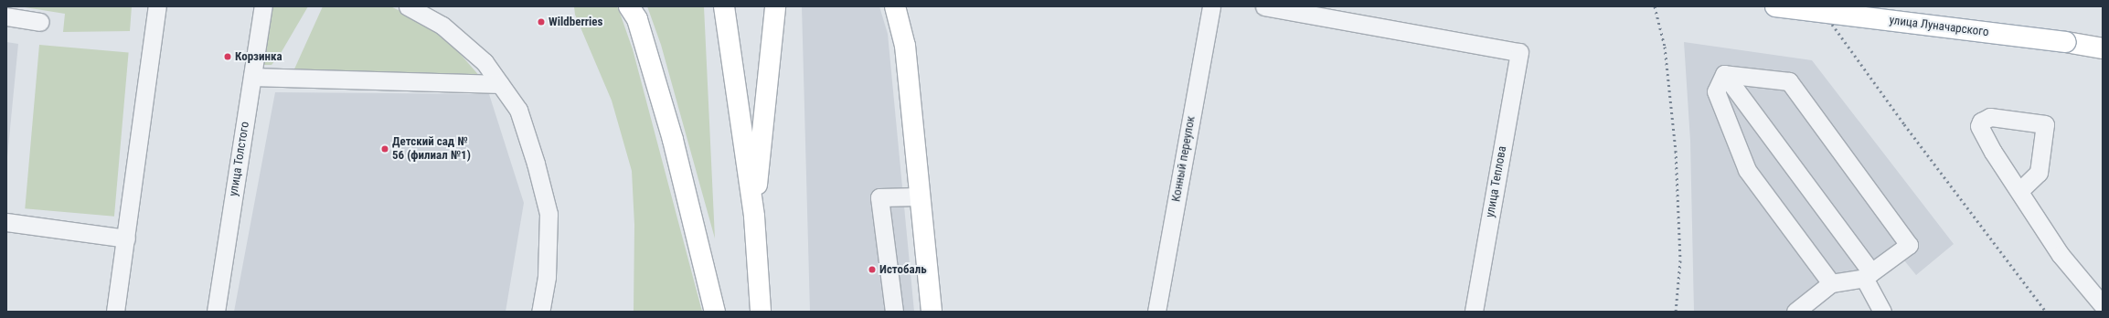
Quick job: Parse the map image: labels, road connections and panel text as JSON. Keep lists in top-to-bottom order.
{
  "streets": {
    "main road": ["улица Луначарского"],
    "street": ["улица Толстого", "Конный переулок", "улица Теплова"]
  },
  "places": [
    "Wildberries",
    "Корзинка",
    "Детский сад № 56 (филиал №1)",
    "Истобаль"
  ]
}
